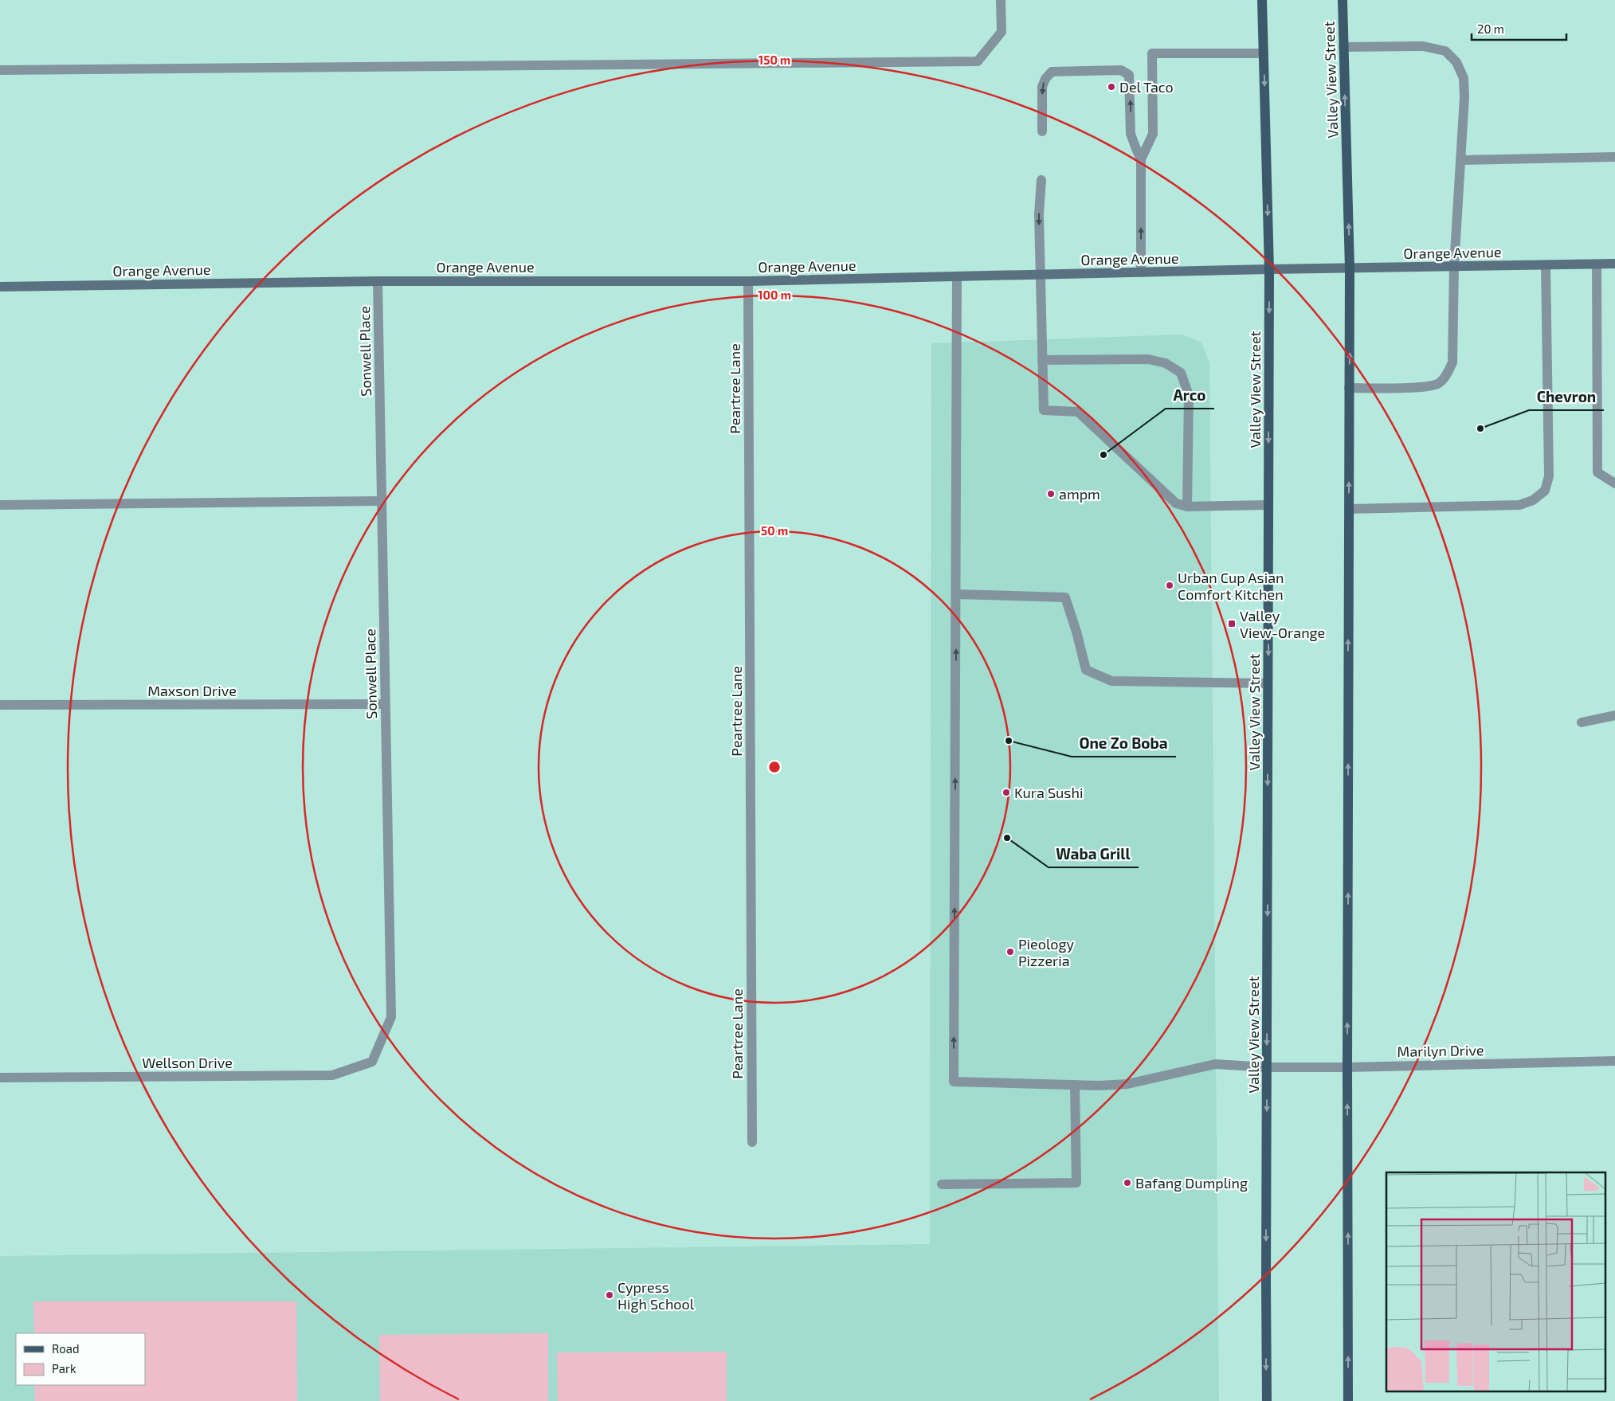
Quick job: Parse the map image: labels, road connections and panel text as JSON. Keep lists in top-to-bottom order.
{
  "streets": {
    "main road": ["Valley View Street", "Orange Avenue"],
    "street": [
      "Sonwell Place",
      "Peartree Lane",
      "Maxson Drive",
      "Marilyn Drive",
      "Wellson Drive"
    ]
  },
  "crossings": [
    ["Valley View Street", "Orange Avenue"],
    ["Valley View Street", "Marilyn Drive"],
    ["Orange Avenue", "Sonwell Place"],
    ["Orange Avenue", "Peartree Lane"],
    ["Sonwell Place", "Maxson Drive"],
    ["Sonwell Place", "Wellson Drive"]
  ],
  "one_way": ["Marilyn Drive"],
  "places": {
    "other": [
      "Del Taco",
      "Chevron",
      "Arco",
      "ampm",
      "Urban Cup Asian Comfort Kitchen",
      "One Zo Boba",
      "Kura Sushi",
      "Waba Grill",
      "Pieology Pizzeria",
      "Bafang Dumpling",
      "Cypress High School"
    ],
    "transit": ["Valley View-Orange"]
  },
  "legend": ["Road", "Park"],
  "scale_bar": "20 m",
  "rings": ["150 m", "100 m", "50 m"]
}
